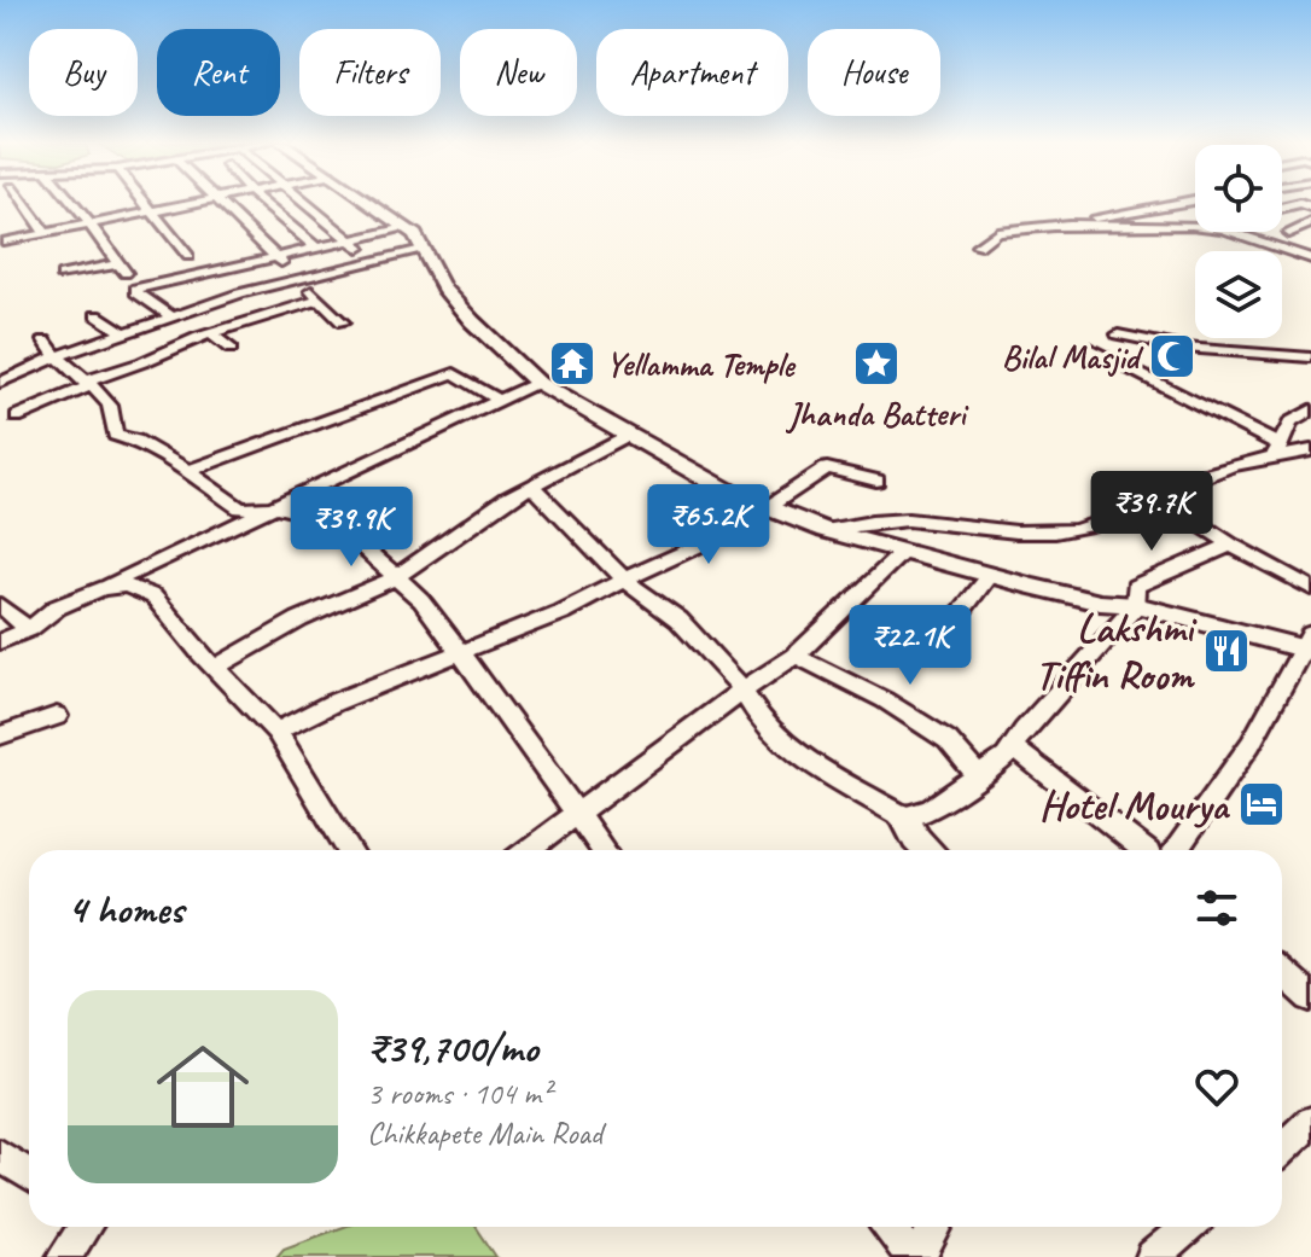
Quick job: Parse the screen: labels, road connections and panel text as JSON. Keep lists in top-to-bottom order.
{
  "places": {
    "mosque": ["Bilal Masjid"],
    "temple": ["Yellamma Temple"],
    "place": ["Jhanda Batteri"],
    "restaurant": ["Lakshmi Tiffin Room"],
    "hotel": ["Hotel Mourya"]
  },
  "page": {
    "chip": [
      "Buy",
      "Rent",
      "Filters",
      "New",
      "Apartment",
      "House"
    ],
    "price": [
      "₹39.7K",
      "₹65.2K",
      "₹39.9K",
      "₹22.1K"
    ],
    "heading": "4 homes",
    "list": [
      {
        "name": "₹39,700/mo",
        "note": "3 rooms · 104 m² · Chikkapete Main Road"
      }
    ]
  }
}
